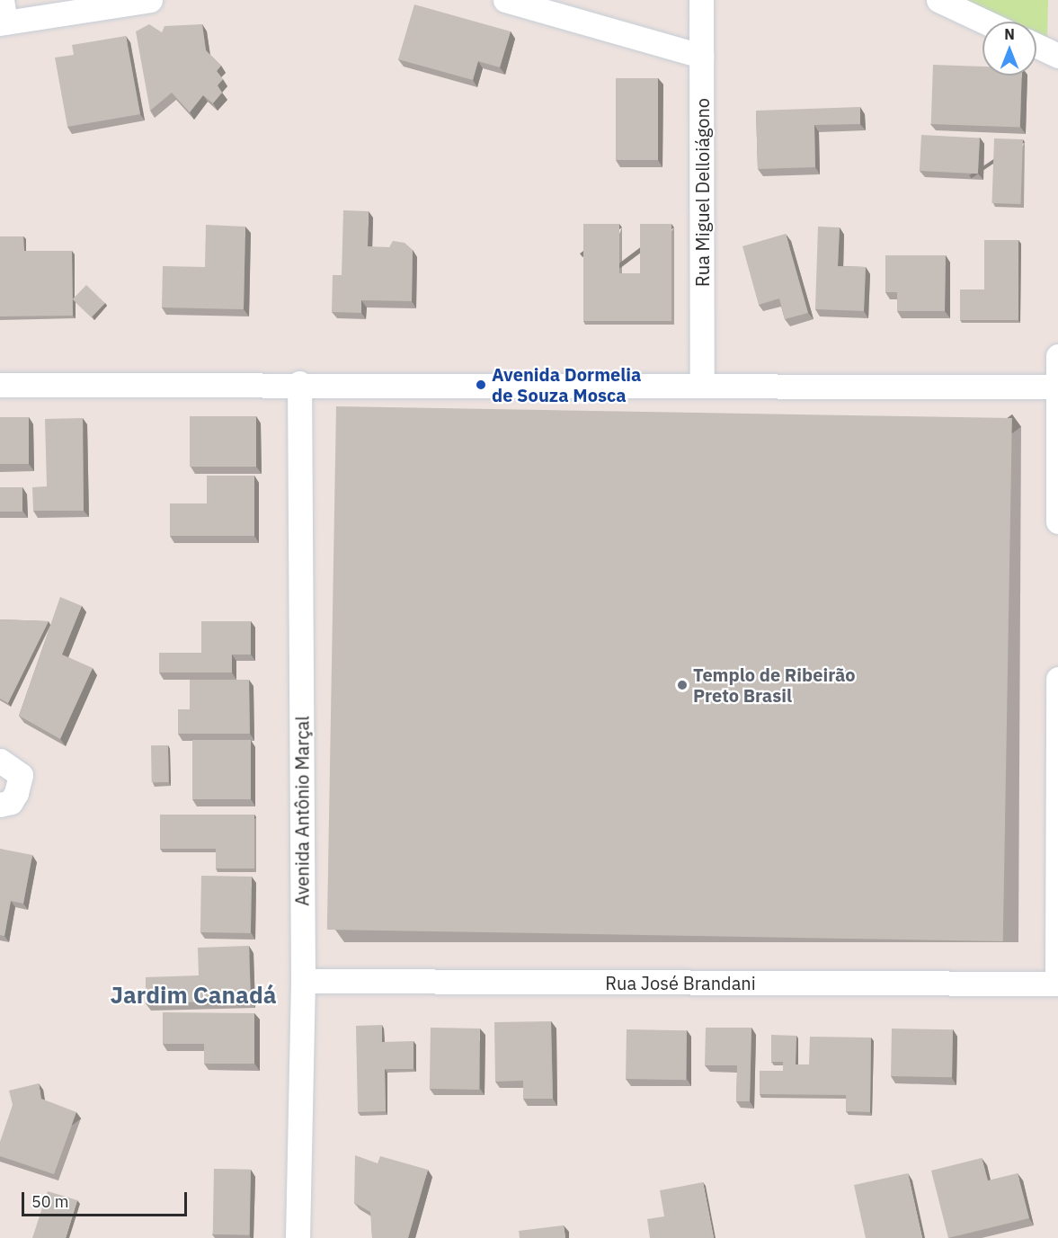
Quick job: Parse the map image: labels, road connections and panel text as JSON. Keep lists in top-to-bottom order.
{
  "streets": {
    "street": ["Rua Miguel Delloiágono", "Avenida Antônio Marçal", "Rua José Brandani"]
  },
  "crossings": [
    ["Avenida Antônio Marçal", "Rua José Brandani"]
  ],
  "districts": ["Jardim Canadá"],
  "places": ["Avenida Dormelia de Souza Mosca", "Templo de Ribeirão Preto Brasil"],
  "scale_bar": "50 m",
  "north": "top"
}
